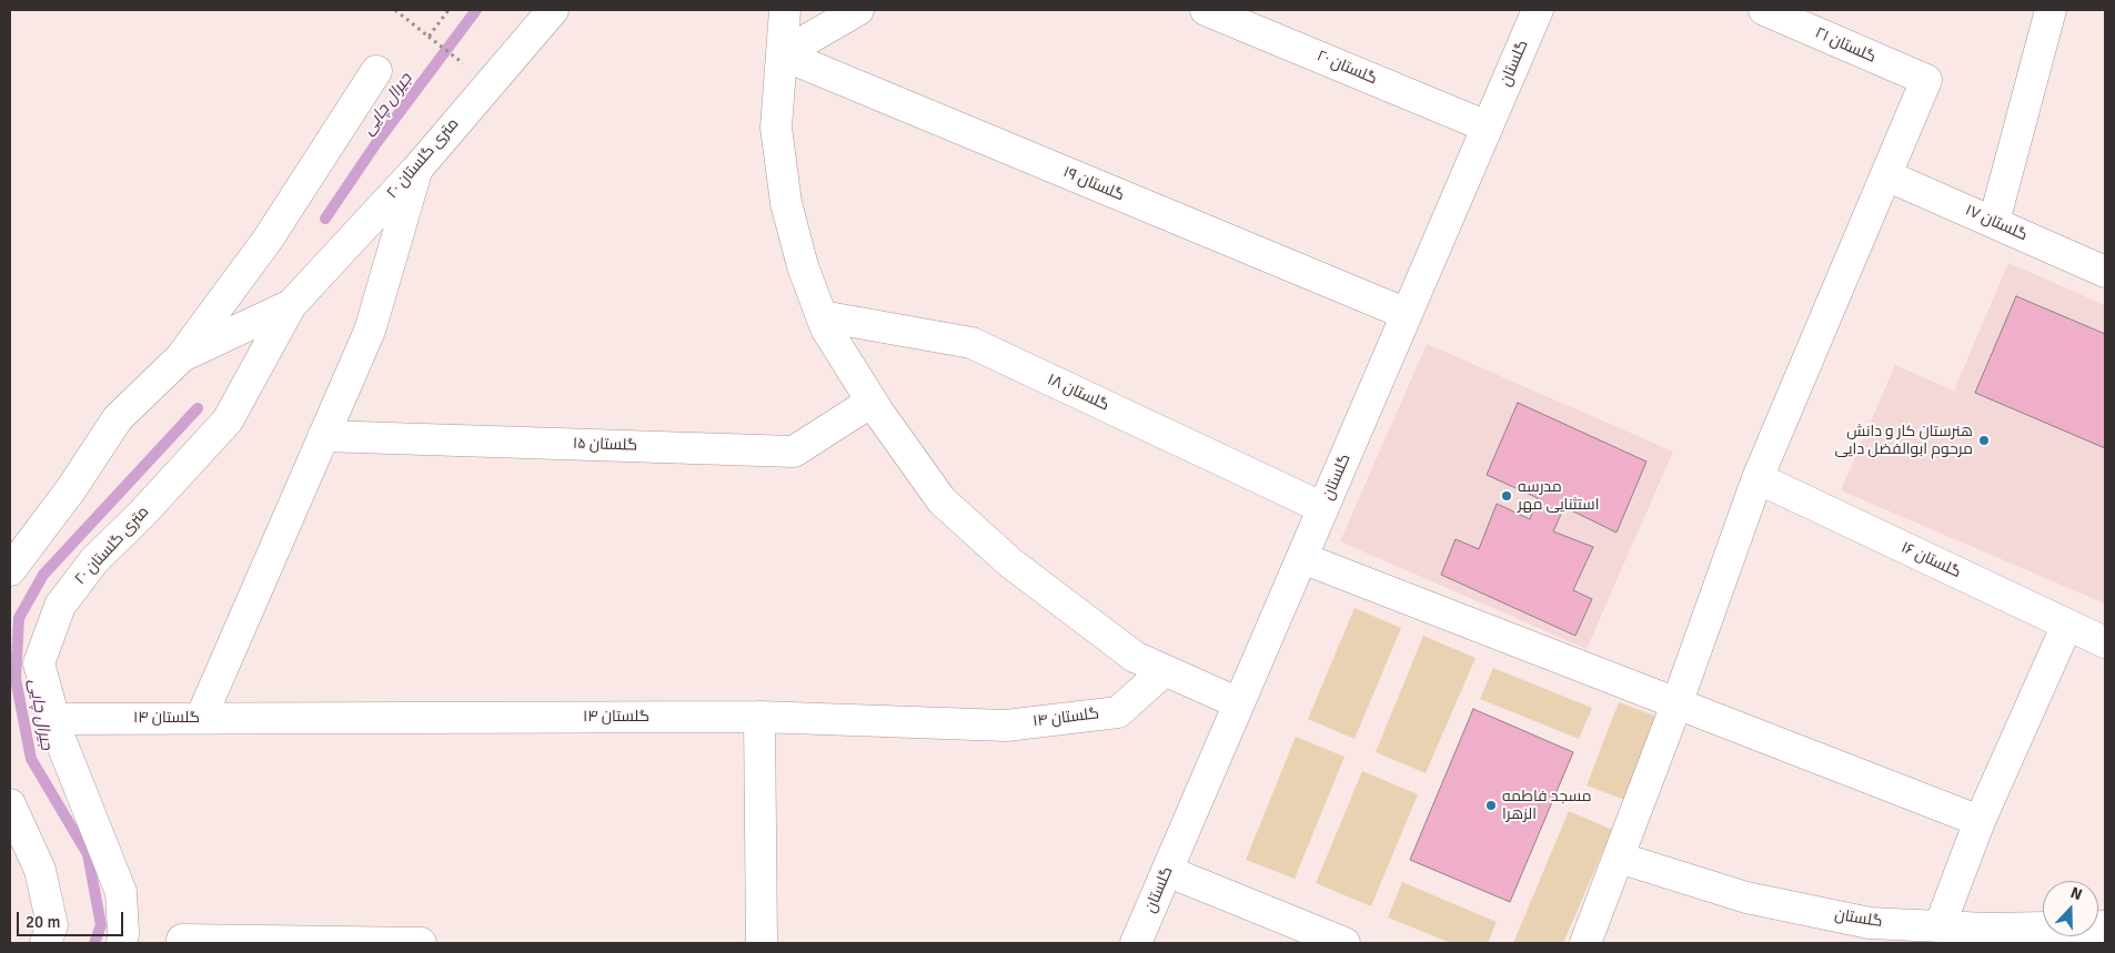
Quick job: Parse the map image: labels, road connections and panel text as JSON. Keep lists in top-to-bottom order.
{
  "streets": {
    "street": [
      "گلستان ۲۱",
      "گلستان",
      "گلستان ۲۰",
      "۲۰ متری گلستان",
      "گلستان ۱۹",
      "گلستان ۱۷",
      "گلستان ۱۸",
      "گلستان ۱۵",
      "گلستان ۱۶",
      "گلستان ۱۴"
    ]
  },
  "crossings": [
    ["گلستان ۲۱", "گلستان ۱۷"],
    ["گلستان", "گلستان ۲۰"],
    ["گلستان", "گلستان ۱۹"],
    ["گلستان", "گلستان ۱۸"],
    ["۲۰ متری گلستان", "گلستان ۱۴"]
  ],
  "water": ["جیرال چایی"],
  "places": ["هنرستان کار و دانش مرحوم ابوالفضل دایی", "مدرسه استثنایی مهر", "مسجد فاطمه الزهرا"],
  "scale_bar": "20 m",
  "north": "top"
}
